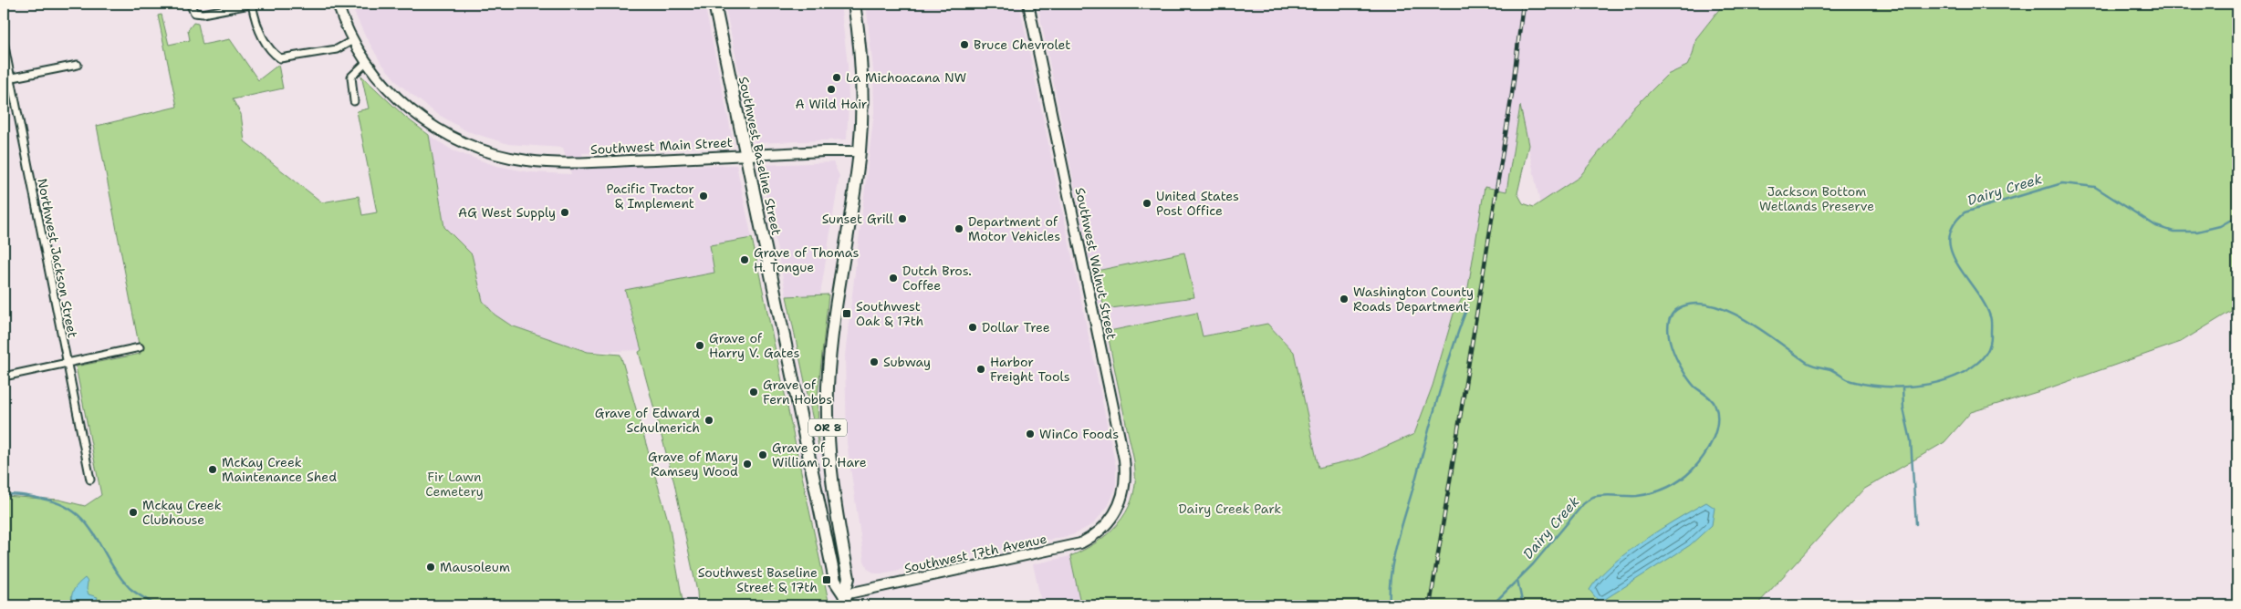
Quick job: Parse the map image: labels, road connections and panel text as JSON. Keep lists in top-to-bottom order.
{
  "streets": {
    "highway": ["Southwest Baseline Street", "OR 8"],
    "street": [
      "Southwest Main Street",
      "Northwest Jackson Street",
      "Southwest Walnut Street",
      "Southwest 17th Avenue"
    ]
  },
  "crossings": [
    ["Southwest Main Street", "Southwest Baseline Street"],
    ["Southwest Main Street", "OR 8"],
    ["Southwest Baseline Street", "OR 8"],
    ["Southwest Baseline Street", "Southwest 17th Avenue"],
    ["Southwest Walnut Street", "Southwest 17th Avenue"],
    ["OR 8", "Southwest 17th Avenue"]
  ],
  "water": ["Dairy Creek"],
  "parks": ["Jackson Bottom Wetlands Preserve", "Fir Lawn Cemetery", "Dairy Creek Park"],
  "places": {
    "other": [
      "Bruce Chevrolet",
      "La Michoacana NW",
      "A Wild Hair",
      "Pacific Tractor & Implement",
      "United States Post Office",
      "AG West Supply",
      "Sunset Grill",
      "Department of Motor Vehicles",
      "Grave of Thomas H. Tongue",
      "Dutch Bros. Coffee",
      "Washington County Roads Department",
      "Dollar Tree",
      "Grave of Harry V. Gates",
      "Subway",
      "Harbor Freight Tools",
      "Grave of Fern Hobbs",
      "Grave of Edward Schulmerich",
      "WinCo Foods",
      "Grave of William D. Hare",
      "Grave of Mary Ramsey Wood",
      "McKay Creek Maintenance Shed",
      "Mckay Creek Clubhouse",
      "Mausoleum"
    ],
    "transit": ["Southwest Oak & 17th", "Southwest Baseline Street & 17th"]
  }
}
